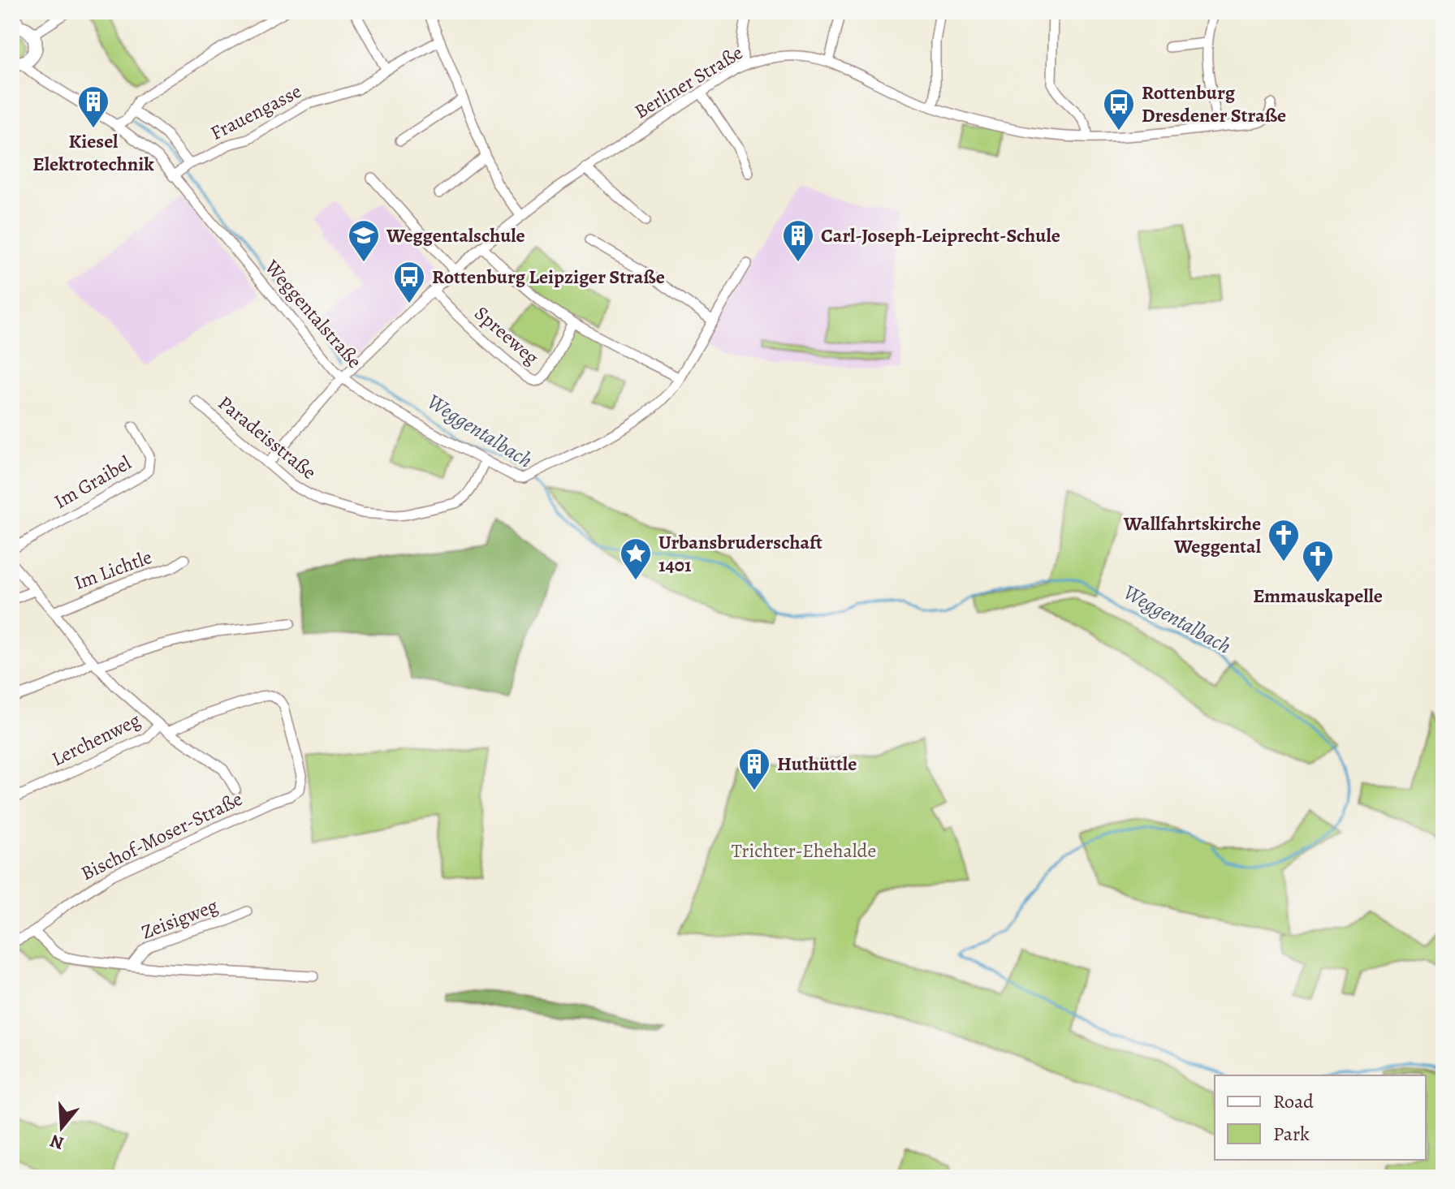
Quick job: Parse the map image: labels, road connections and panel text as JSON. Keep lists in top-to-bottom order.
{
  "streets": {
    "street": [
      "Berliner Straße",
      "Frauengasse",
      "Weggentalstraße",
      "Spreeweg",
      "Paradeisstraße",
      "Im Graibel",
      "Im Lichtle",
      "Lerchenweg",
      "Bischof-Moser-Straße",
      "Zeisigweg"
    ]
  },
  "crossings": [
    ["Berliner Straße", "Weggentalstraße"],
    ["Berliner Straße", "Spreeweg"],
    ["Berliner Straße", "Paradeisstraße"],
    ["Frauengasse", "Weggentalstraße"],
    ["Weggentalstraße", "Paradeisstraße"]
  ],
  "water": ["Weggentalbach"],
  "parks": ["Trichter-Ehehalde"],
  "places": {
    "building": ["Kiesel Elektrotechnik", "Carl-Joseph-Leiprecht-Schule", "Huthüttle"],
    "bus stop": ["Rottenburg Dresdener Straße", "Rottenburg Leipziger Straße"],
    "school or university": ["Weggentalschule"],
    "church": ["Wallfahrtskirche Weggental", "Emmauskapelle"],
    "place": ["Urbansbruderschaft 1401"]
  },
  "legend": ["Road", "Park"],
  "north": "bottom"
}
